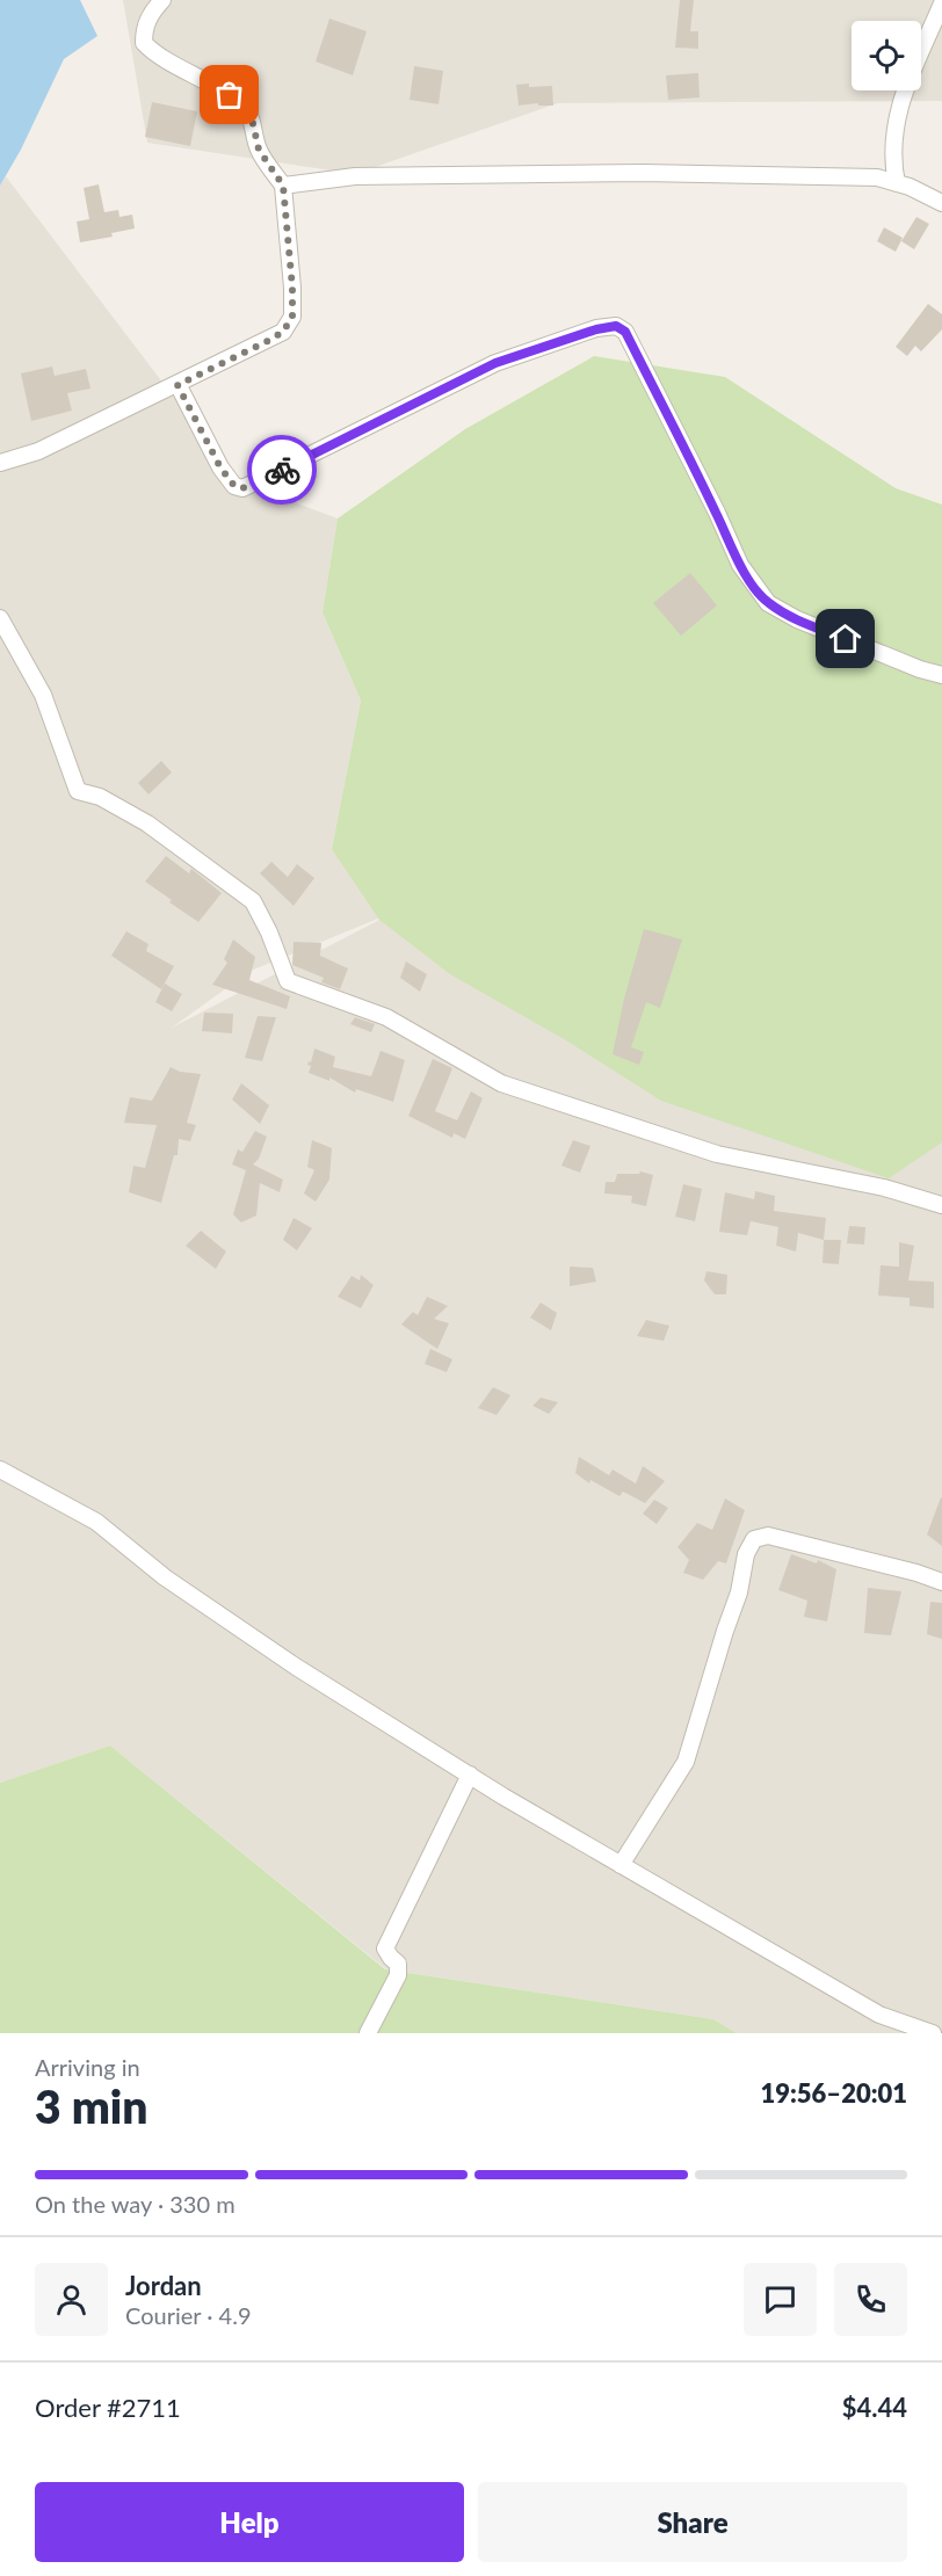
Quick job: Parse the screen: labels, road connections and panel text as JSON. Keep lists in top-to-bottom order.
{
  "page": {
    "heading": ["3 min", "Arriving in", "19:56–20:01"],
    "panel": [
      "Jordan",
      "Courier · 4.9",
      "Order #2711",
      "$4.44"
    ],
    "bar": "On the way · 330 m",
    "buttons": ["Help", "Share"]
  }
}
